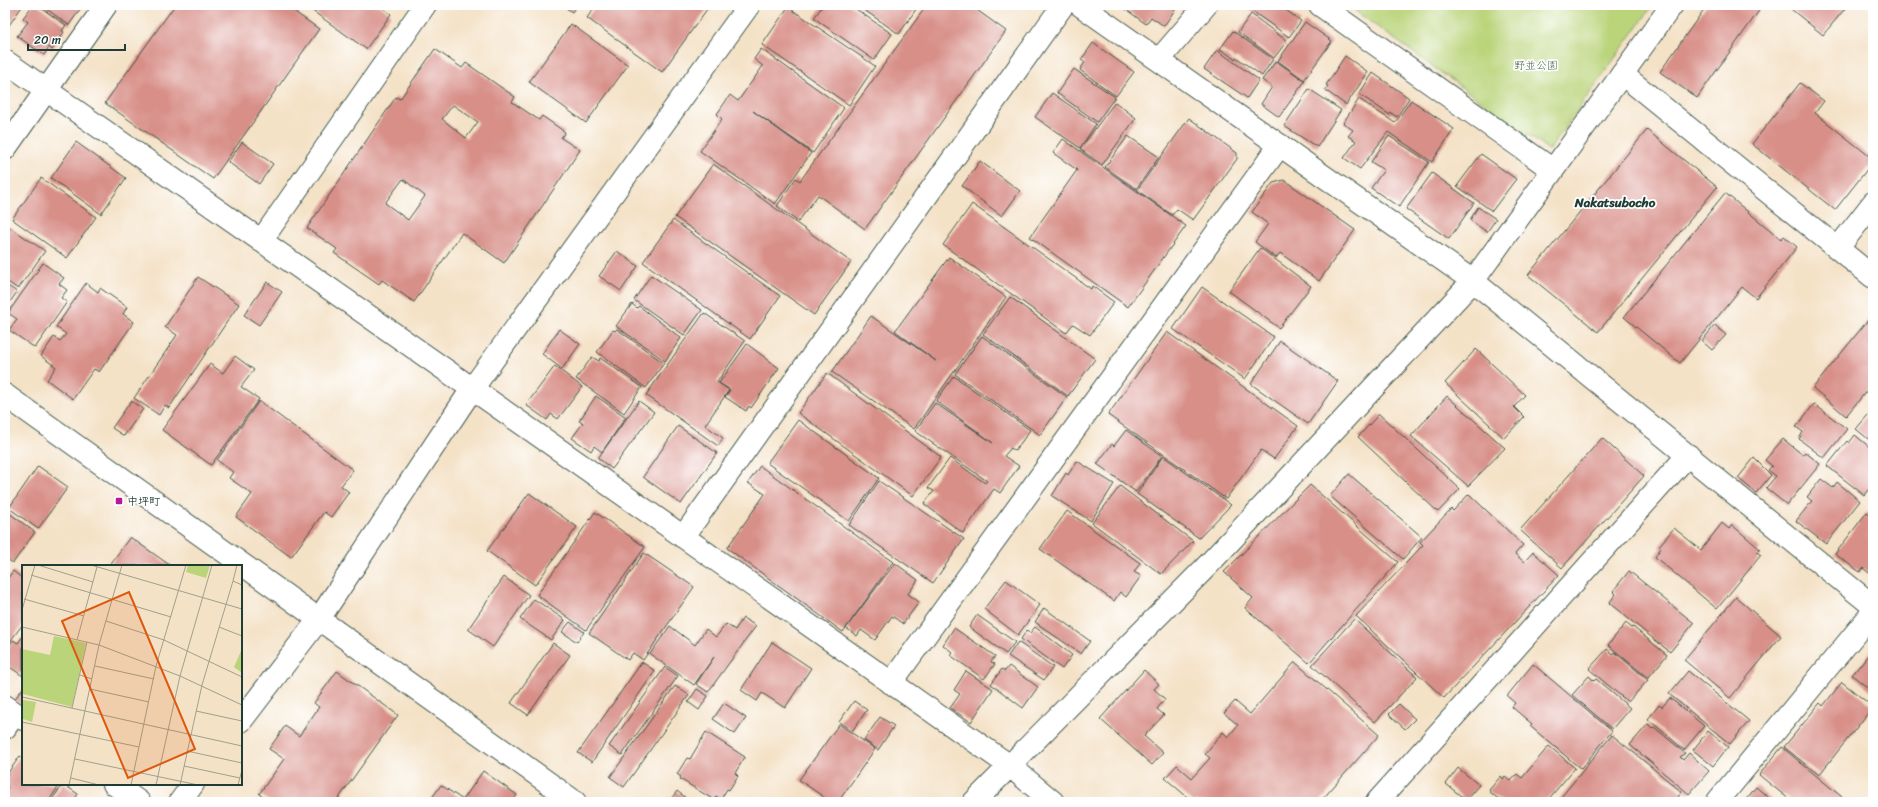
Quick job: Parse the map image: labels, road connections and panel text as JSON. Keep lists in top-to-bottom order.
{
  "districts": ["Nakatsubocho"],
  "parks": ["野並公園"],
  "places": {
    "transit": ["中坪町"]
  },
  "scale_bar": "20 m"
}
